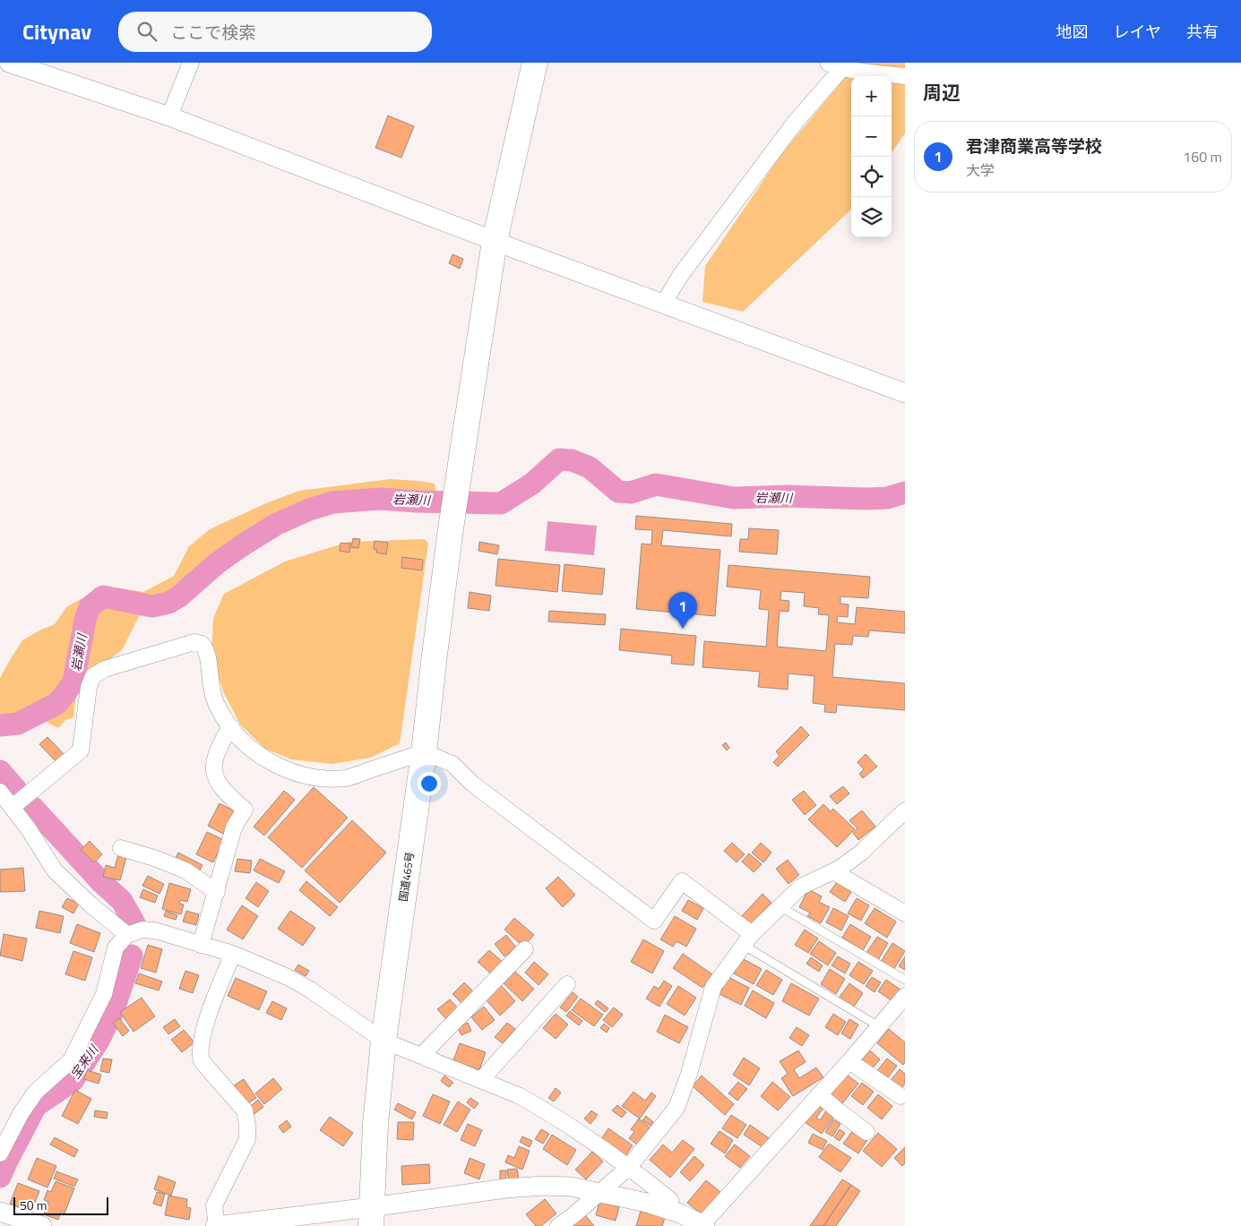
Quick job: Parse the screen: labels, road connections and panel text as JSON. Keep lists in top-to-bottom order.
{
  "streets": {
    "highway": ["国道465号"]
  },
  "water": ["岩瀬川", "宝来川"],
  "scale_bar": "50 m",
  "page": {
    "header": "Citynav",
    "search": "ここで検索",
    "nav": ["地図", "レイヤ", "共有"],
    "heading": "周辺",
    "map_buttons": ["+", "−"],
    "list": [
      {
        "mark": "1",
        "name": "君津商業高等学校",
        "note": "大学",
        "value": "160 m"
      }
    ],
    "pins": "1",
    "scale": "50 m"
  }
}
